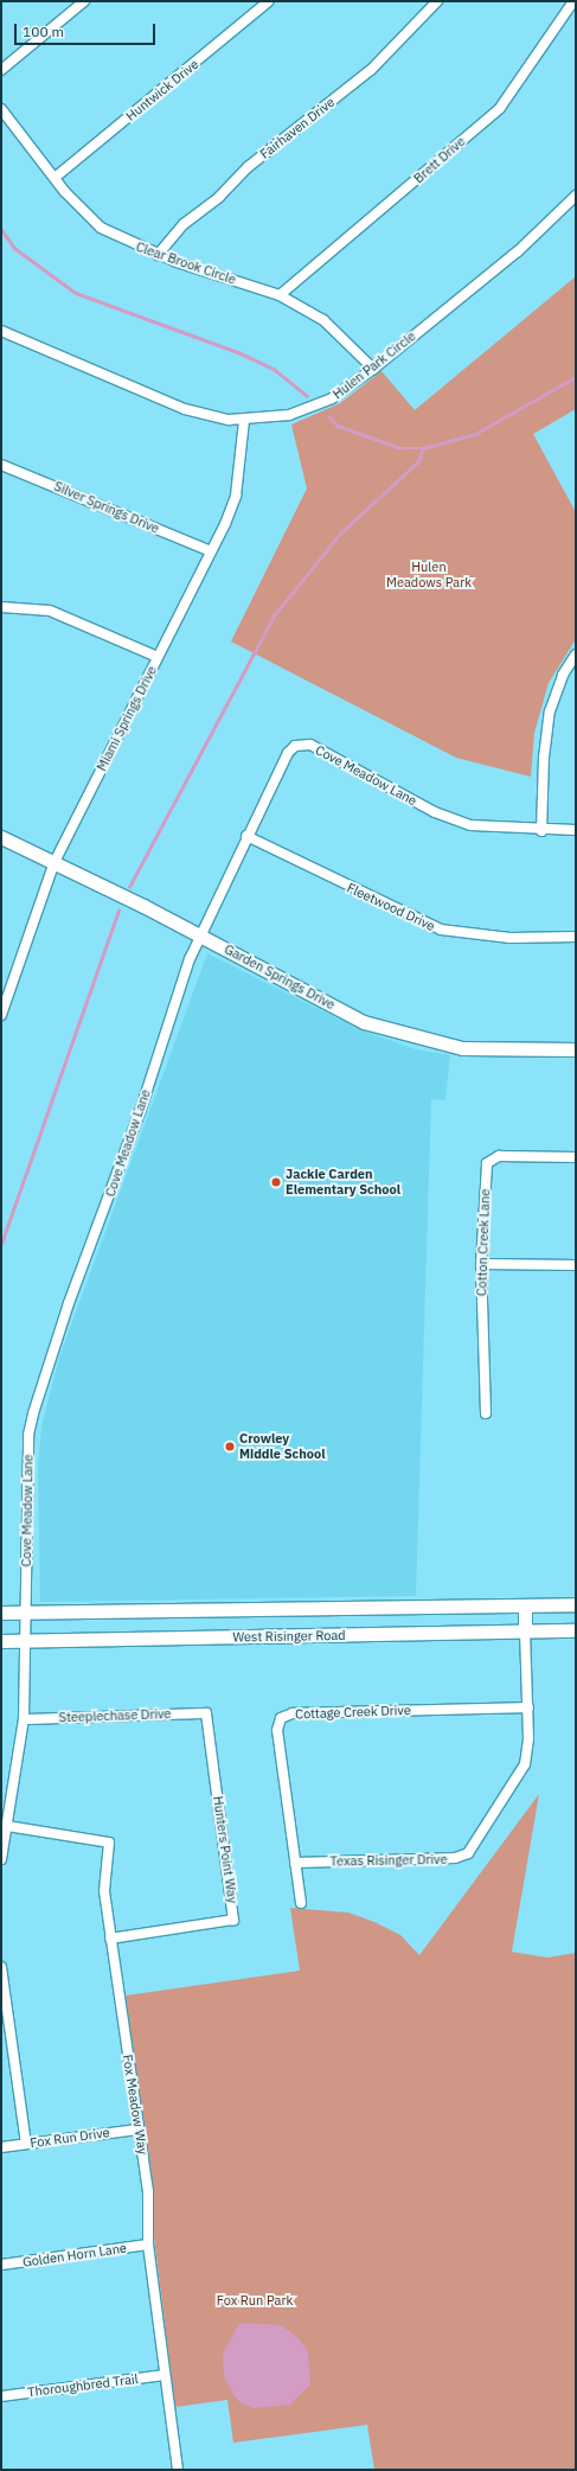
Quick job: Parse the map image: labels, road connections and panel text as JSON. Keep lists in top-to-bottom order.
{
  "streets": {
    "main road": ["Garden Springs Drive", "West Risinger Road"],
    "street": [
      "Huntwick Drive",
      "Fairhaven Drive",
      "Brett Drive",
      "Clear Brook Circle",
      "Hulen Park Circle",
      "Silver Springs Drive",
      "Miami Springs Drive",
      "Cove Meadow Lane",
      "Fleetwood Drive",
      "Cotton Creek Lane",
      "Cottage Creek Drive",
      "Steeplechase Drive",
      "Hunters Point Way",
      "Texas Risinger Drive",
      "Fox Meadow Way",
      "Fox Run Drive",
      "Golden Horn Lane",
      "Thoroughbred Trail"
    ]
  },
  "crossings": [
    ["Huntwick Drive", "Clear Brook Circle"],
    ["Fairhaven Drive", "Clear Brook Circle"],
    ["Brett Drive", "Clear Brook Circle"],
    ["Clear Brook Circle", "Hulen Park Circle"],
    ["Hulen Park Circle", "Miami Springs Drive"],
    ["Silver Springs Drive", "Miami Springs Drive"],
    ["Miami Springs Drive", "Garden Springs Drive"],
    ["Cove Meadow Lane", "Fleetwood Drive"],
    ["Cove Meadow Lane", "Garden Springs Drive"],
    ["Cove Meadow Lane", "West Risinger Road"],
    ["Cove Meadow Lane", "Steeplechase Drive"],
    ["Cove Meadow Lane", "Fox Meadow Way"],
    ["West Risinger Road", "Texas Risinger Drive"],
    ["Cottage Creek Drive", "Texas Risinger Drive"],
    ["Steeplechase Drive", "Hunters Point Way"],
    ["Hunters Point Way", "Fox Meadow Way"],
    ["Fox Meadow Way", "Fox Run Drive"],
    ["Fox Meadow Way", "Golden Horn Lane"],
    ["Fox Meadow Way", "Thoroughbred Trail"]
  ],
  "parks": ["Hulen Meadows Park", "Fox Run Park"],
  "places": ["Jackie Carden Elementary School", "Crowley Middle School"],
  "scale_bar": "100 m"
}
